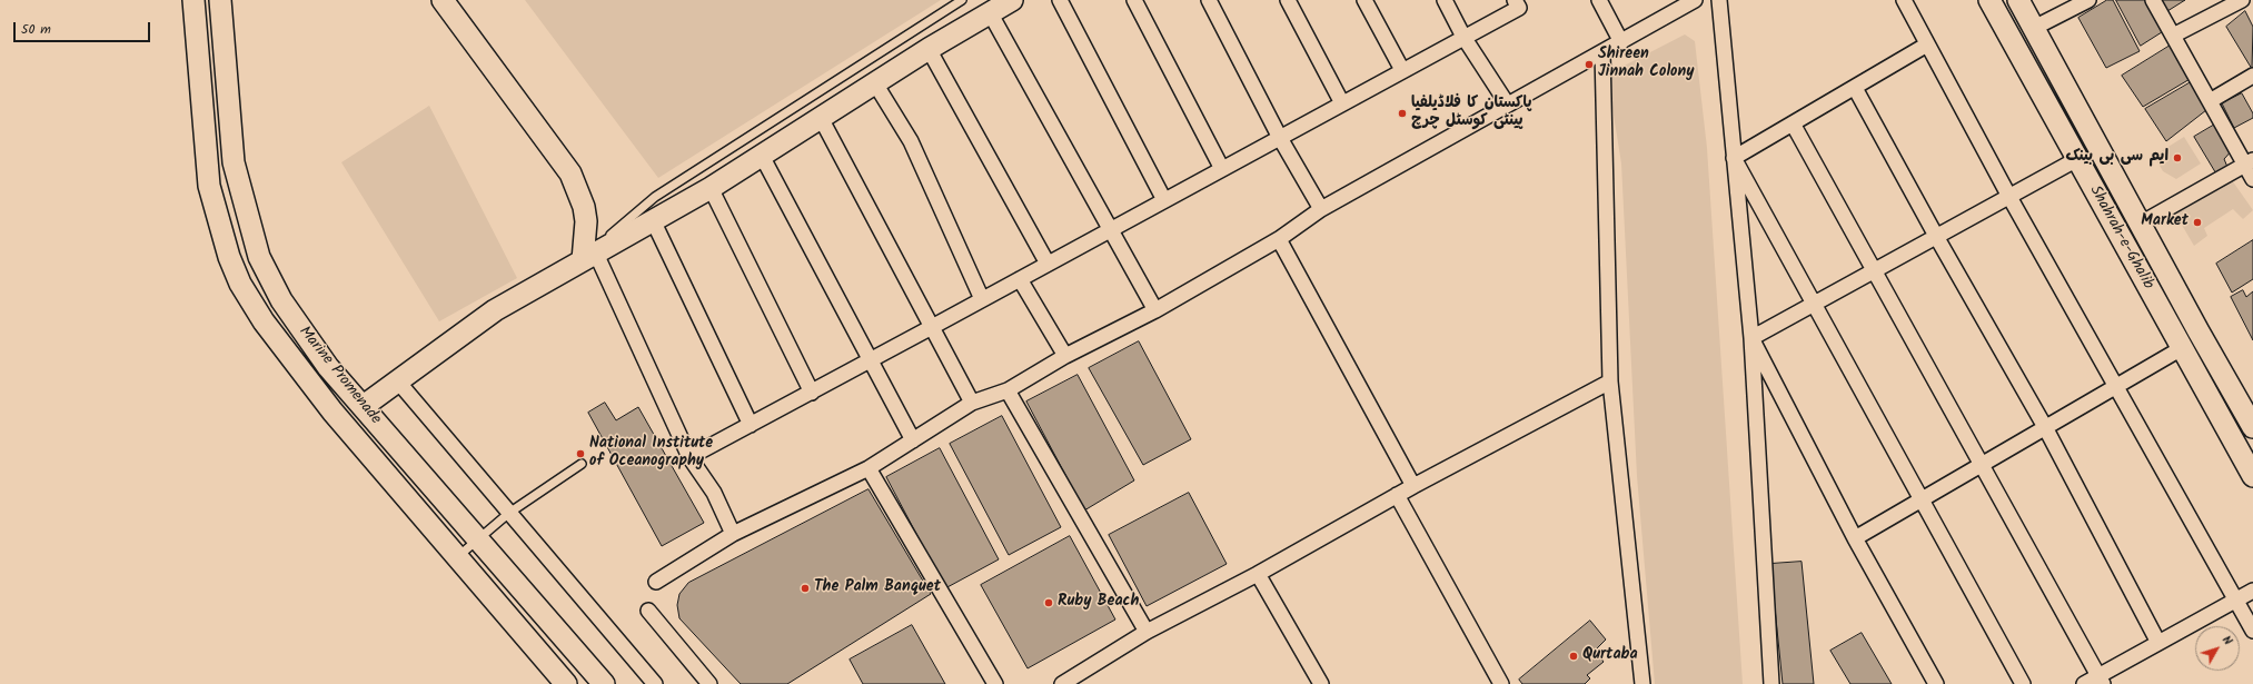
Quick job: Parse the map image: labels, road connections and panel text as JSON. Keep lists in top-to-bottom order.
{
  "streets": {
    "main road": ["Shahrah-e-Ghalib", "Marine Promenade"]
  },
  "places": [
    "Shireen Jinnah Colony",
    "پاکستان کا فلاڈیلفیا پینٹی کوسٹل چرچ",
    "ایم سی بی بینک",
    "Market",
    "National Institute of Oceanography",
    "The Palm Banquet",
    "Ruby Beach",
    "Qurtaba"
  ],
  "scale_bar": "50 m",
  "north": "top right"
}
